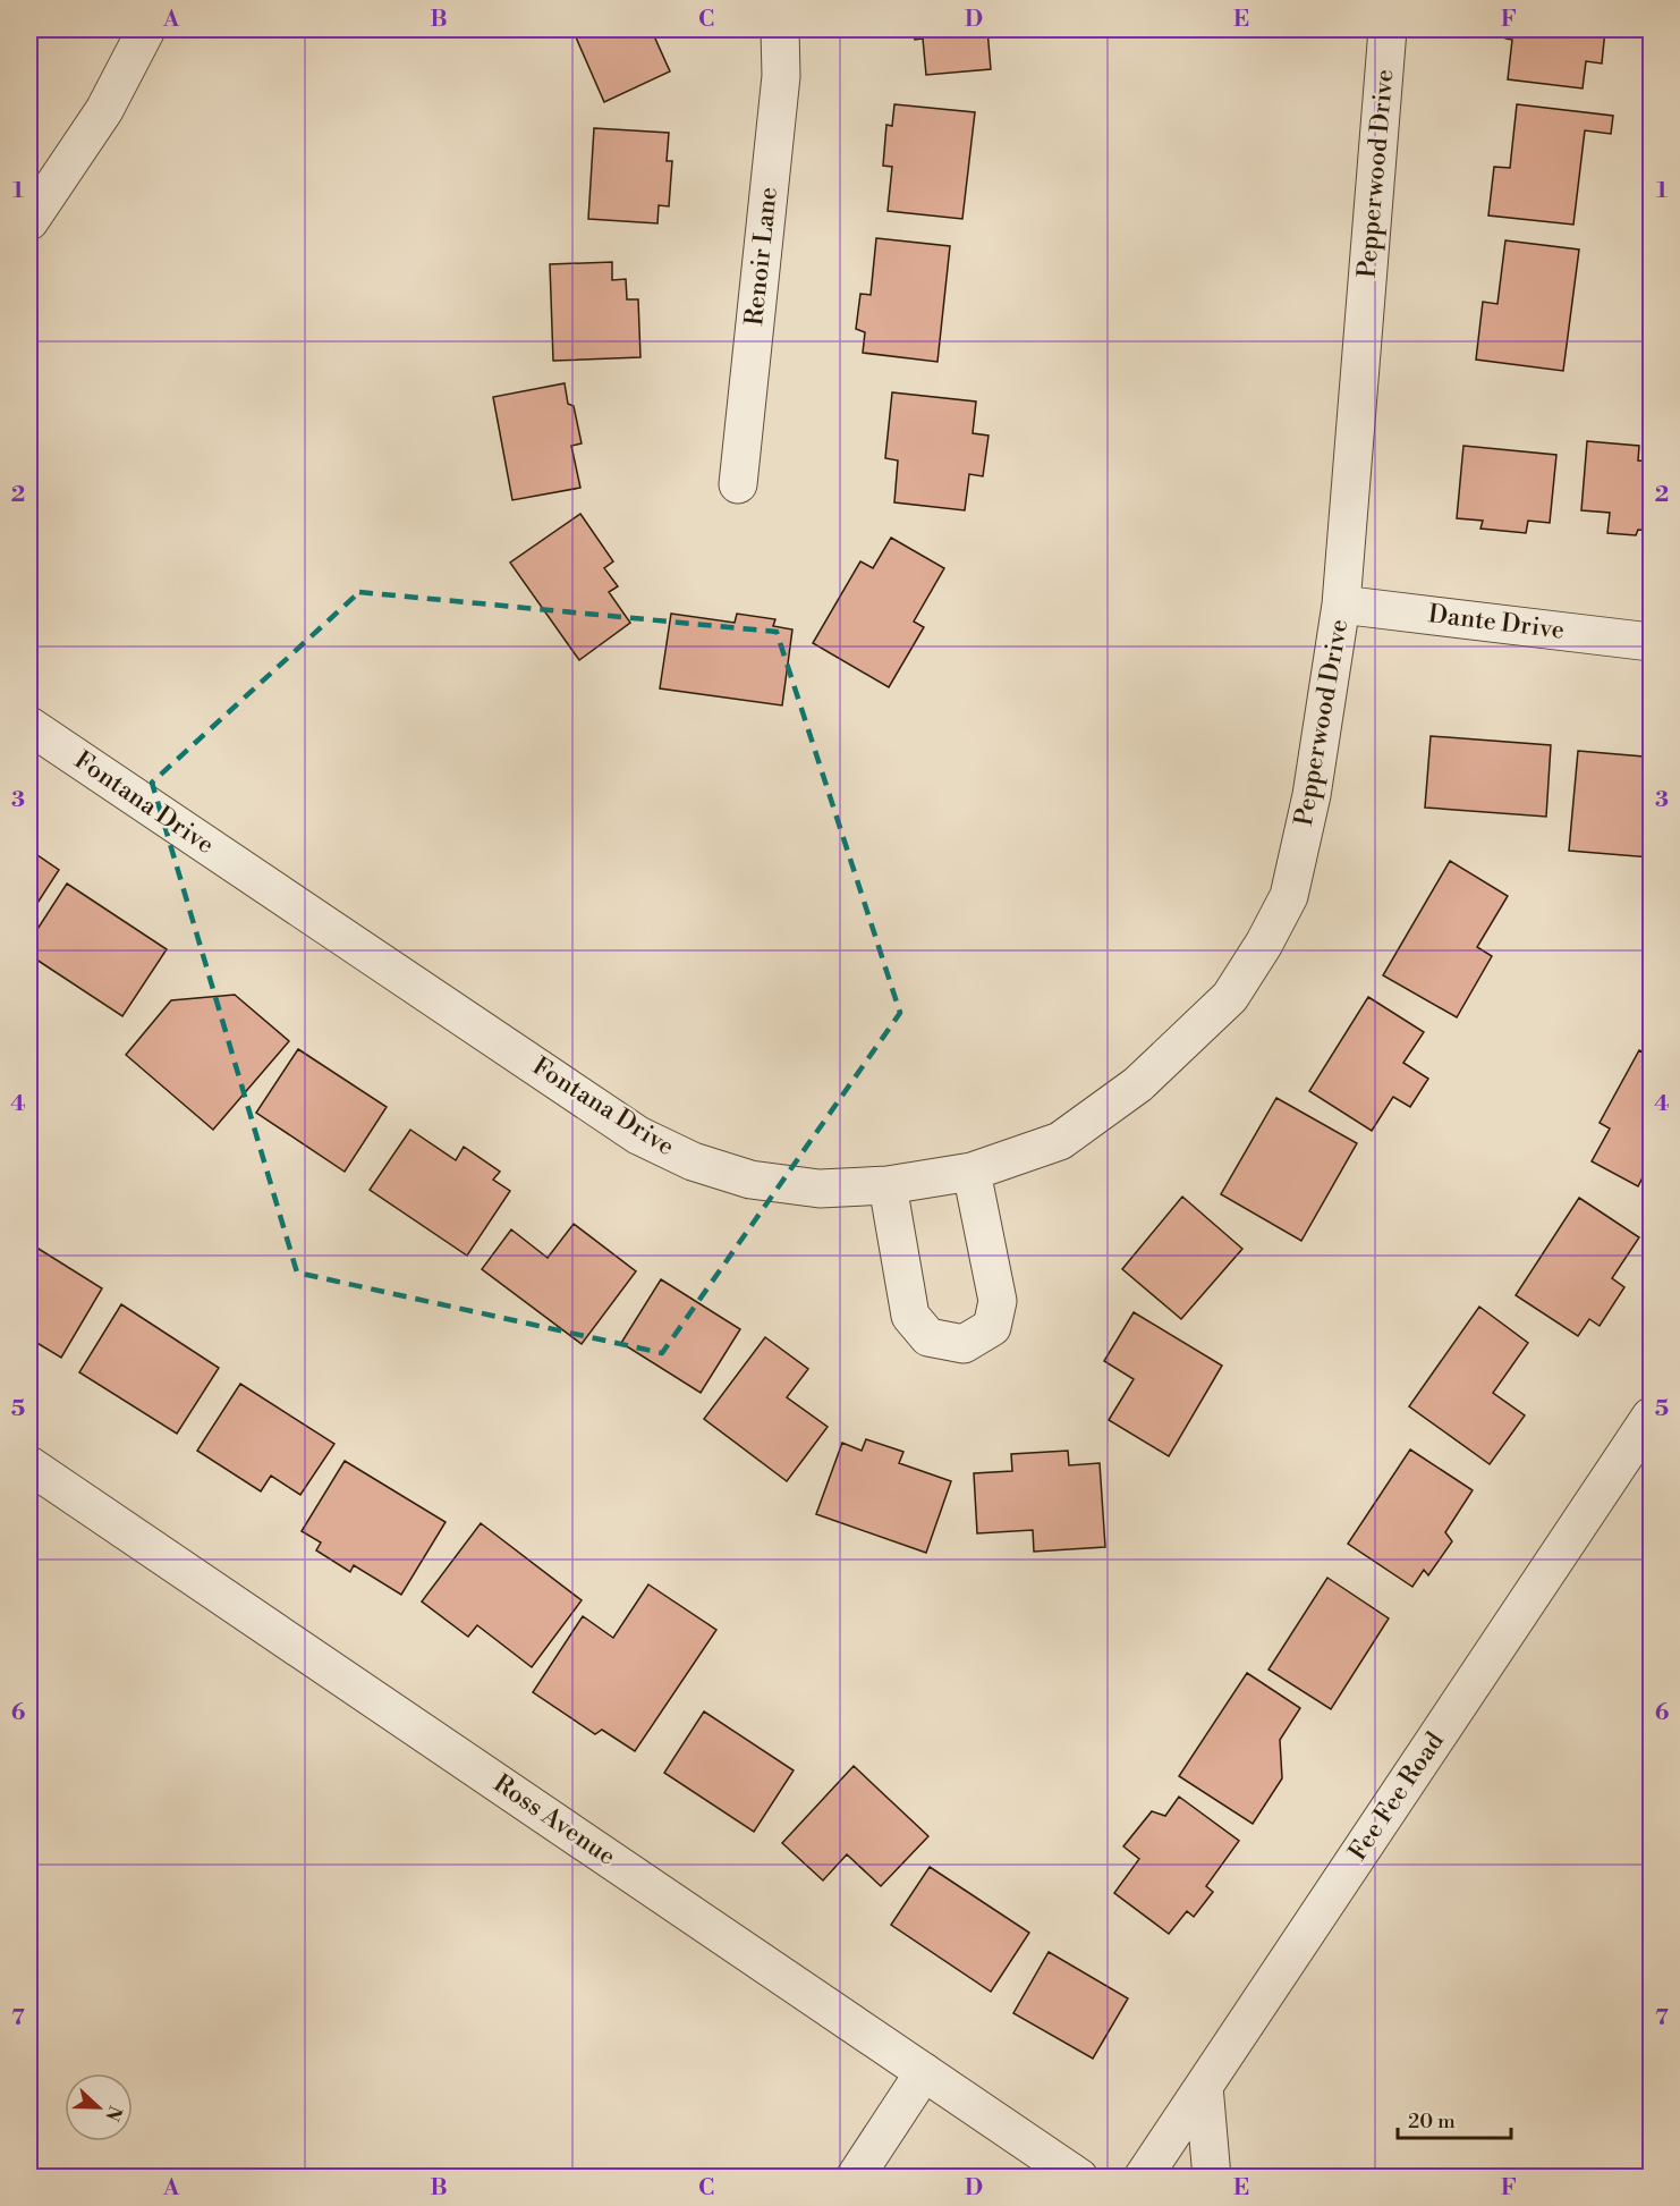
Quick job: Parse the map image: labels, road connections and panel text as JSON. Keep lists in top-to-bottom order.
{
  "streets": {
    "street": [
      "Pepperwood Drive",
      "Renoir Lane",
      "Dante Drive",
      "Fontana Drive",
      "Fee Fee Road",
      "Ross Avenue"
    ]
  },
  "crossings": [
    ["Pepperwood Drive", "Dante Drive"],
    ["Pepperwood Drive", "Fontana Drive"]
  ],
  "scale_bar": "20 m",
  "north": "right",
  "grid": {
    "columns": [
      "A",
      "B",
      "C",
      "D",
      "E",
      "F"
    ],
    "rows": [
      "1",
      "2",
      "3",
      "4",
      "5",
      "6",
      "7"
    ]
  }
}
